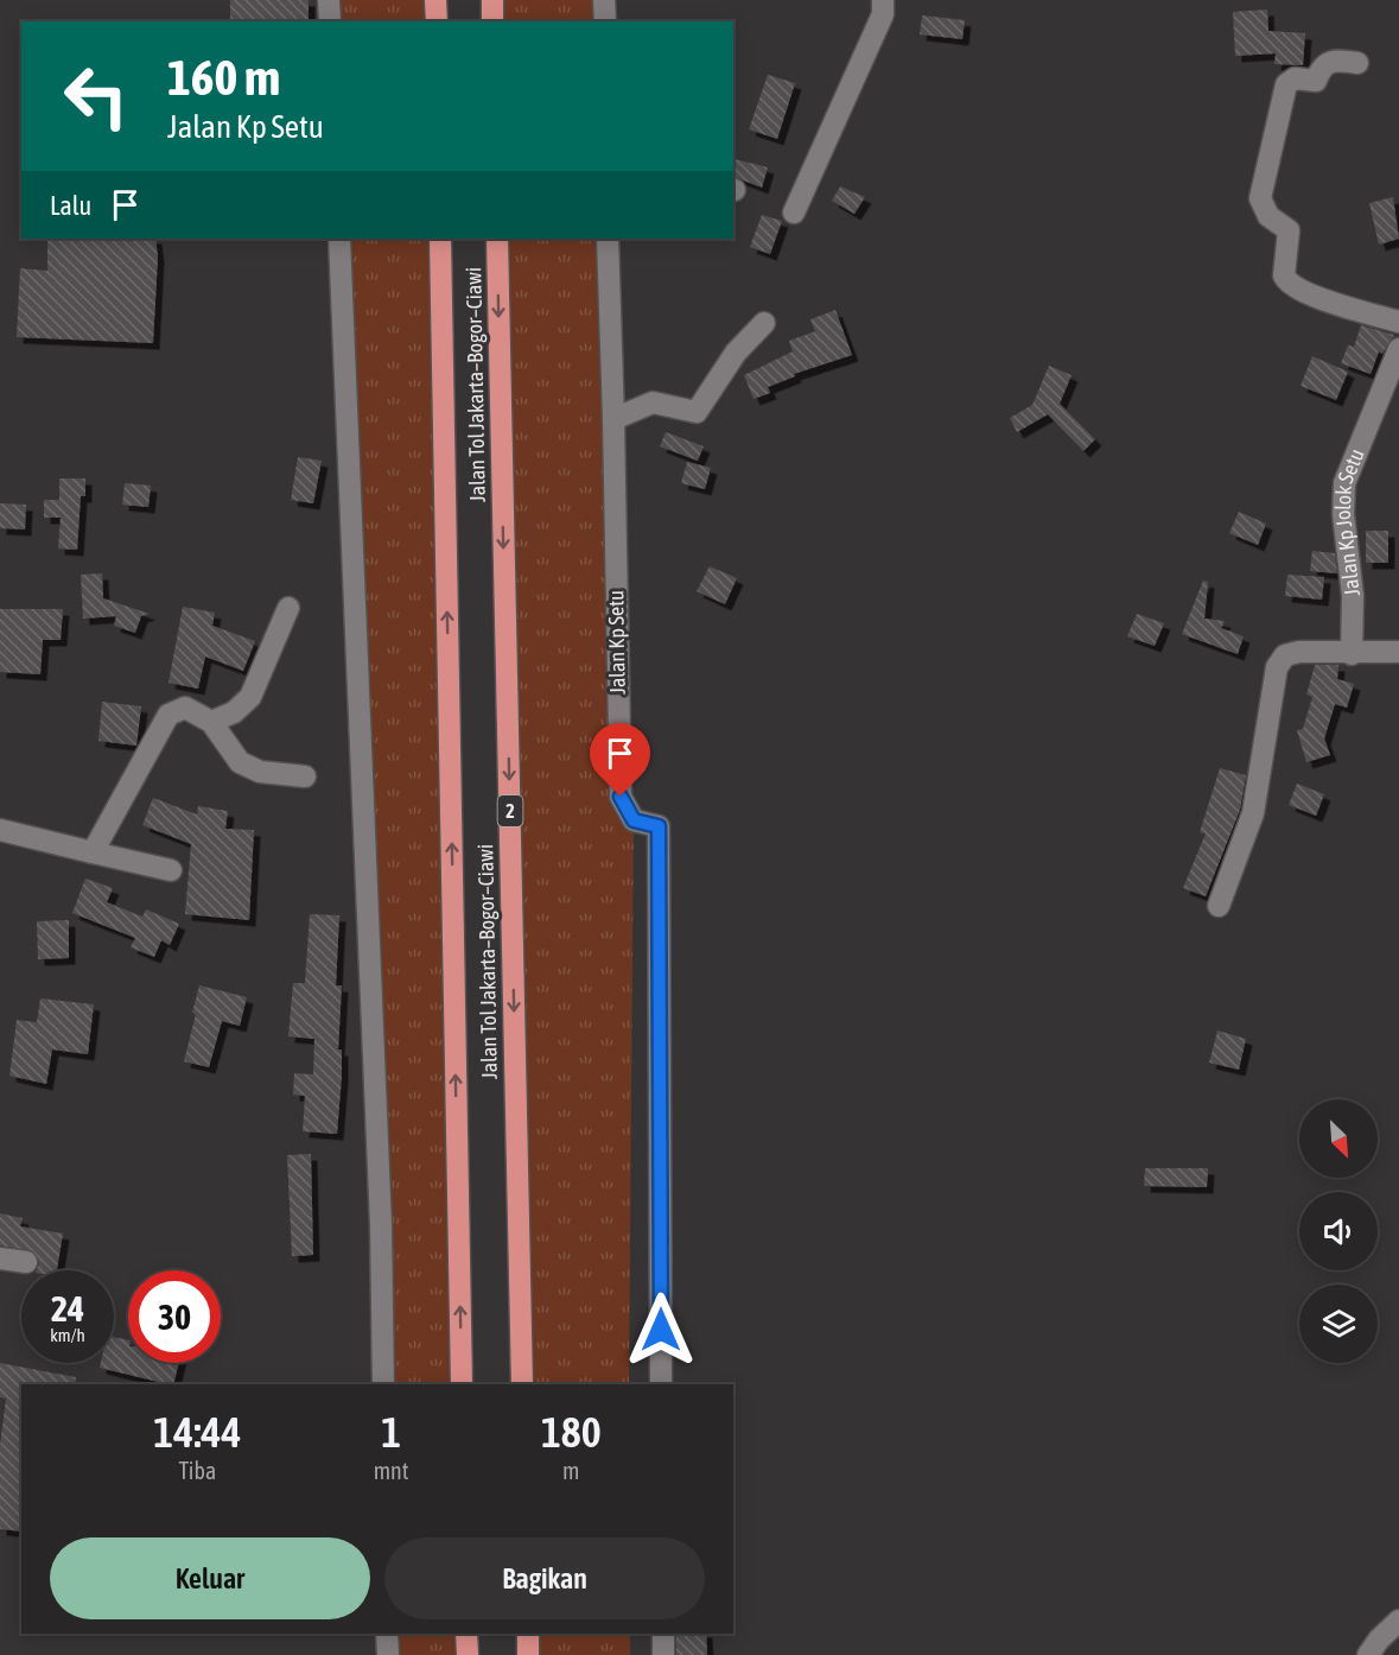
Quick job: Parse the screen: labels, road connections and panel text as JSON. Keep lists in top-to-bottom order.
{
  "streets": {
    "highway": ["Jalan Tol Jakarta–Bogor–Ciawi", "2"],
    "street": ["Jalan Kp Jolok Setu", "Jalan Kp Setu"]
  },
  "north": "bottom right",
  "page": {
    "turn": ["160 m", "Jalan Kp Setu"],
    "then": "Lalu",
    "speed": "24 km/h",
    "limit": "30",
    "eta": [
      "14:44",
      "Tiba",
      "1",
      "mnt",
      "180",
      "m"
    ],
    "buttons": ["Keluar", "Bagikan"]
  }
}
